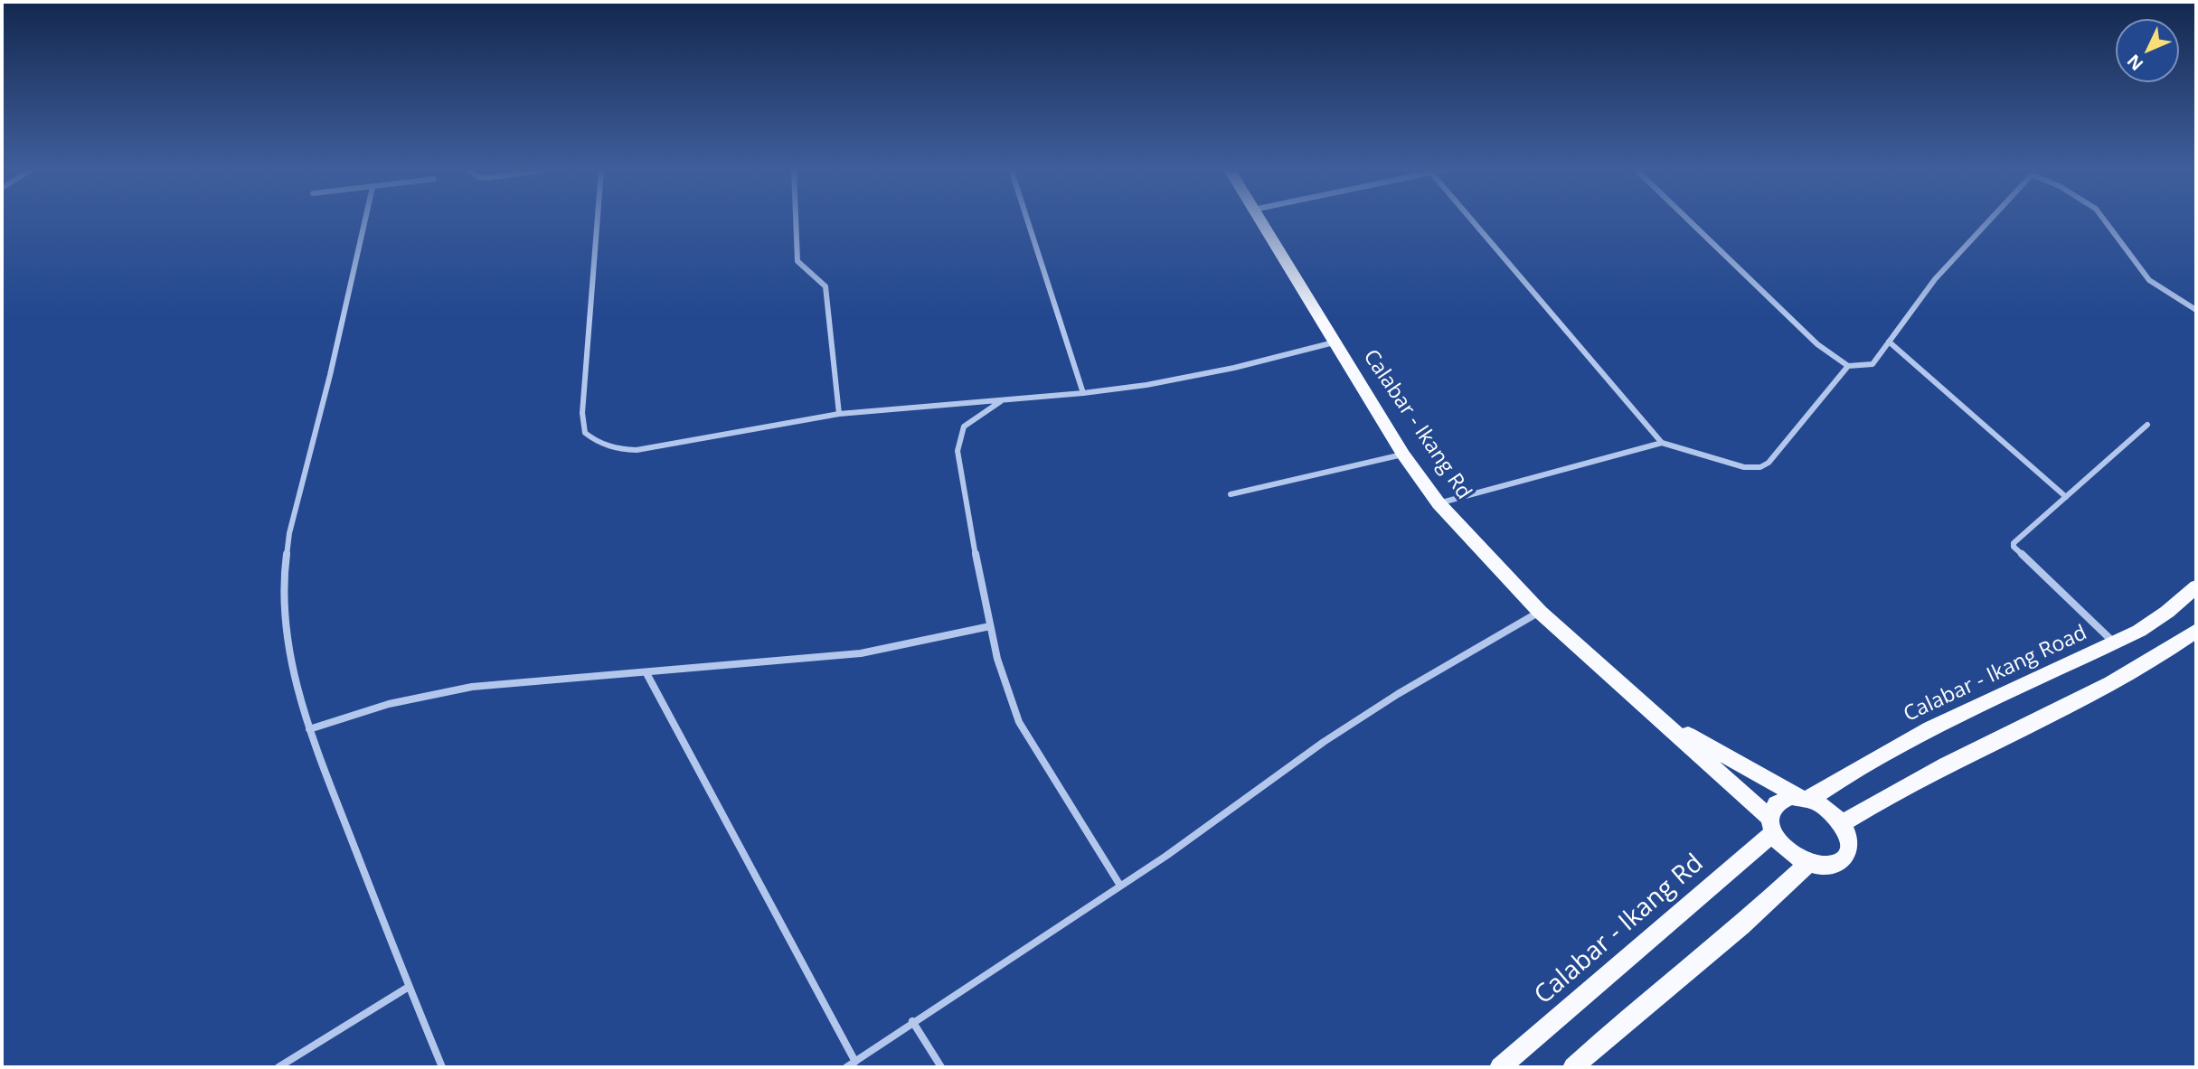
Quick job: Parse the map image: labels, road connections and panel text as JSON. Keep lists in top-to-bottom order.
{
  "streets": {
    "main road": ["Calabar - Ikang Rd", "Calabar - Ikang Road"]
  },
  "crossings": [
    ["Calabar - Ikang Rd", "Calabar - Ikang Road"]
  ],
  "north": "bottom left"
}
